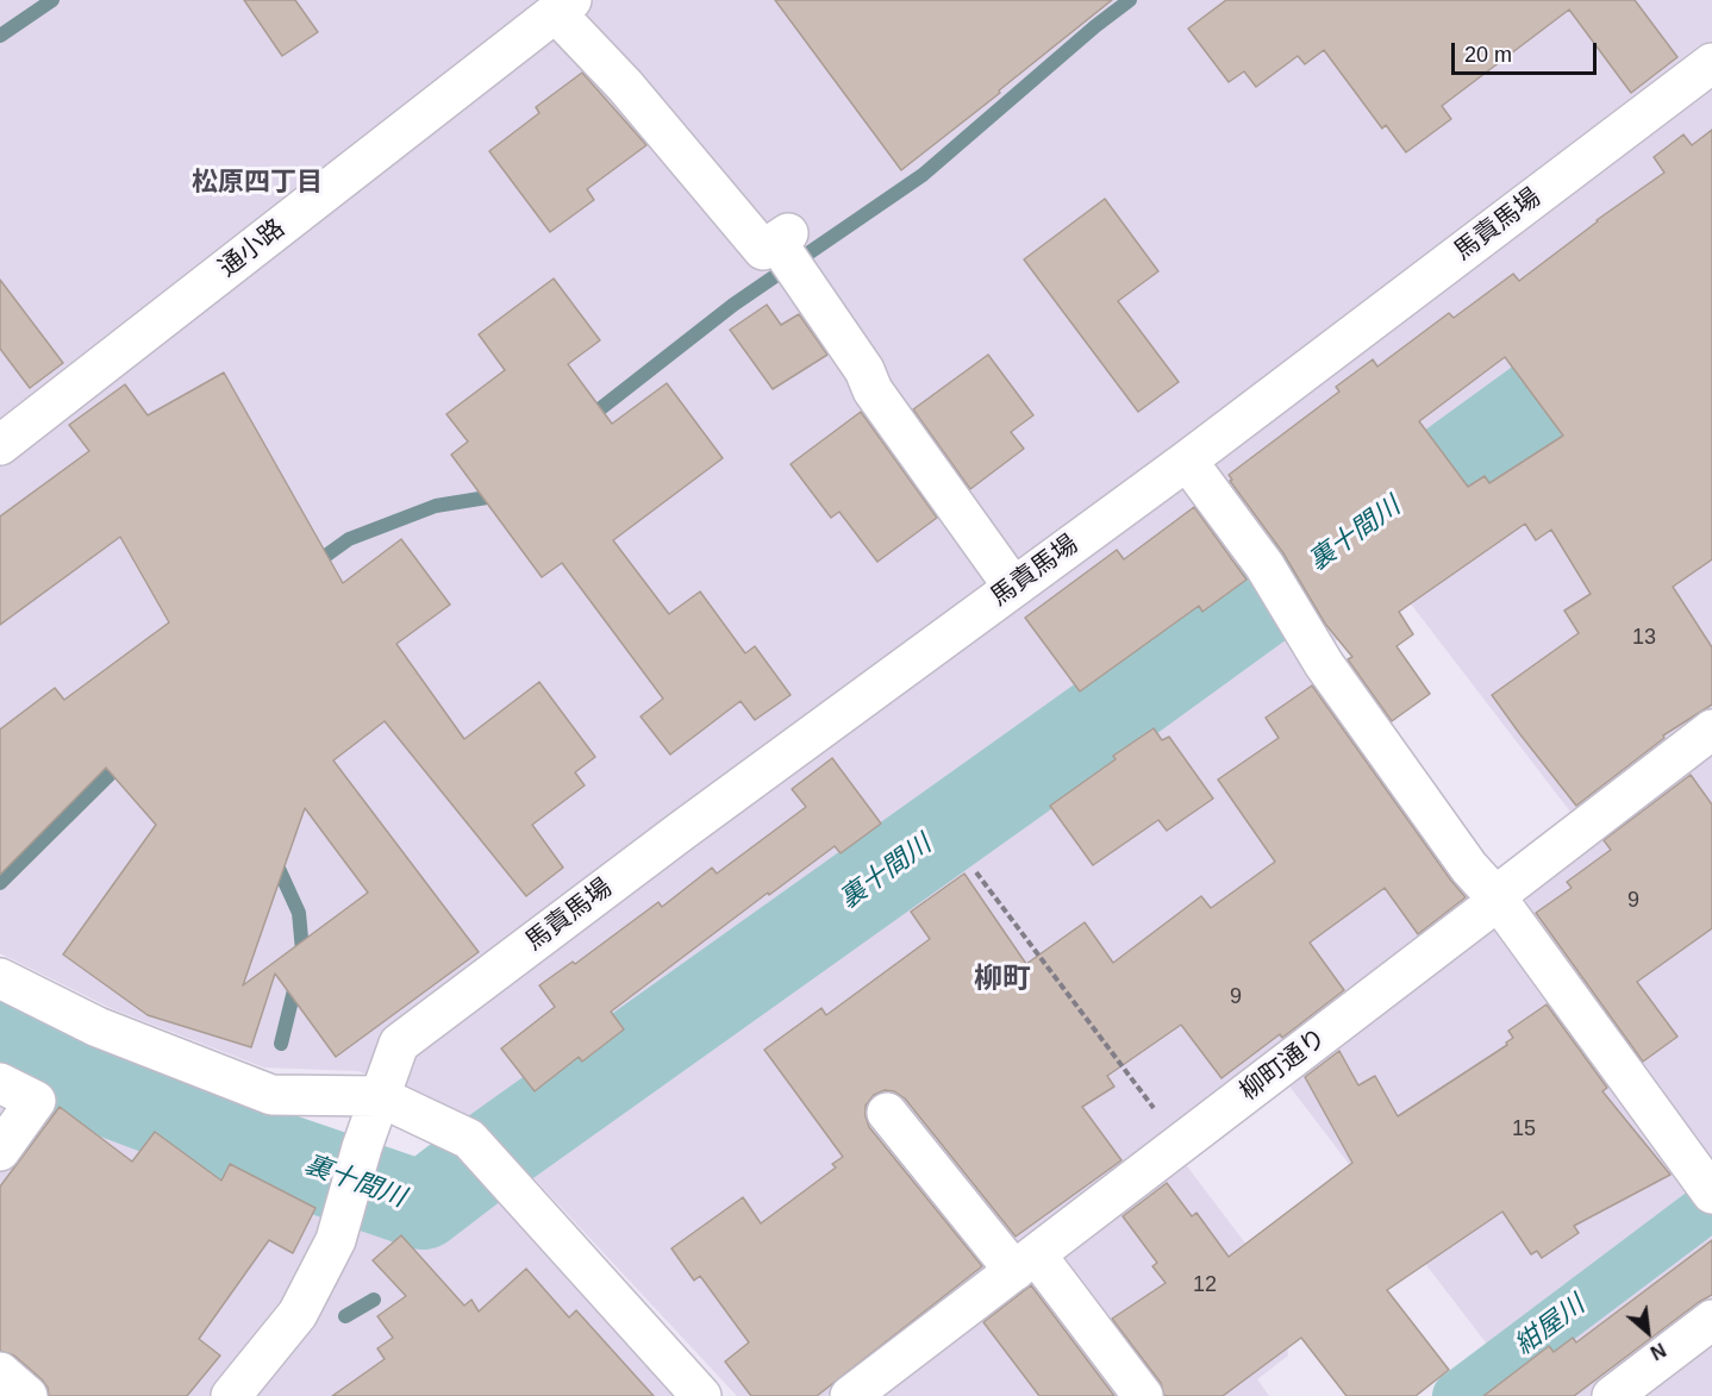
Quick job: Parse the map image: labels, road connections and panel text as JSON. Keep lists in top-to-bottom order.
{
  "streets": {
    "street": ["馬責馬場", "通小路", "柳町通り"]
  },
  "districts": ["松原四丁目", "柳町"],
  "water": ["裏十間川", "紺屋川"],
  "house_numbers": [
    "13",
    "9",
    "9",
    "15",
    "12"
  ],
  "scale_bar": "20 m",
  "north": "bottom right"
}
